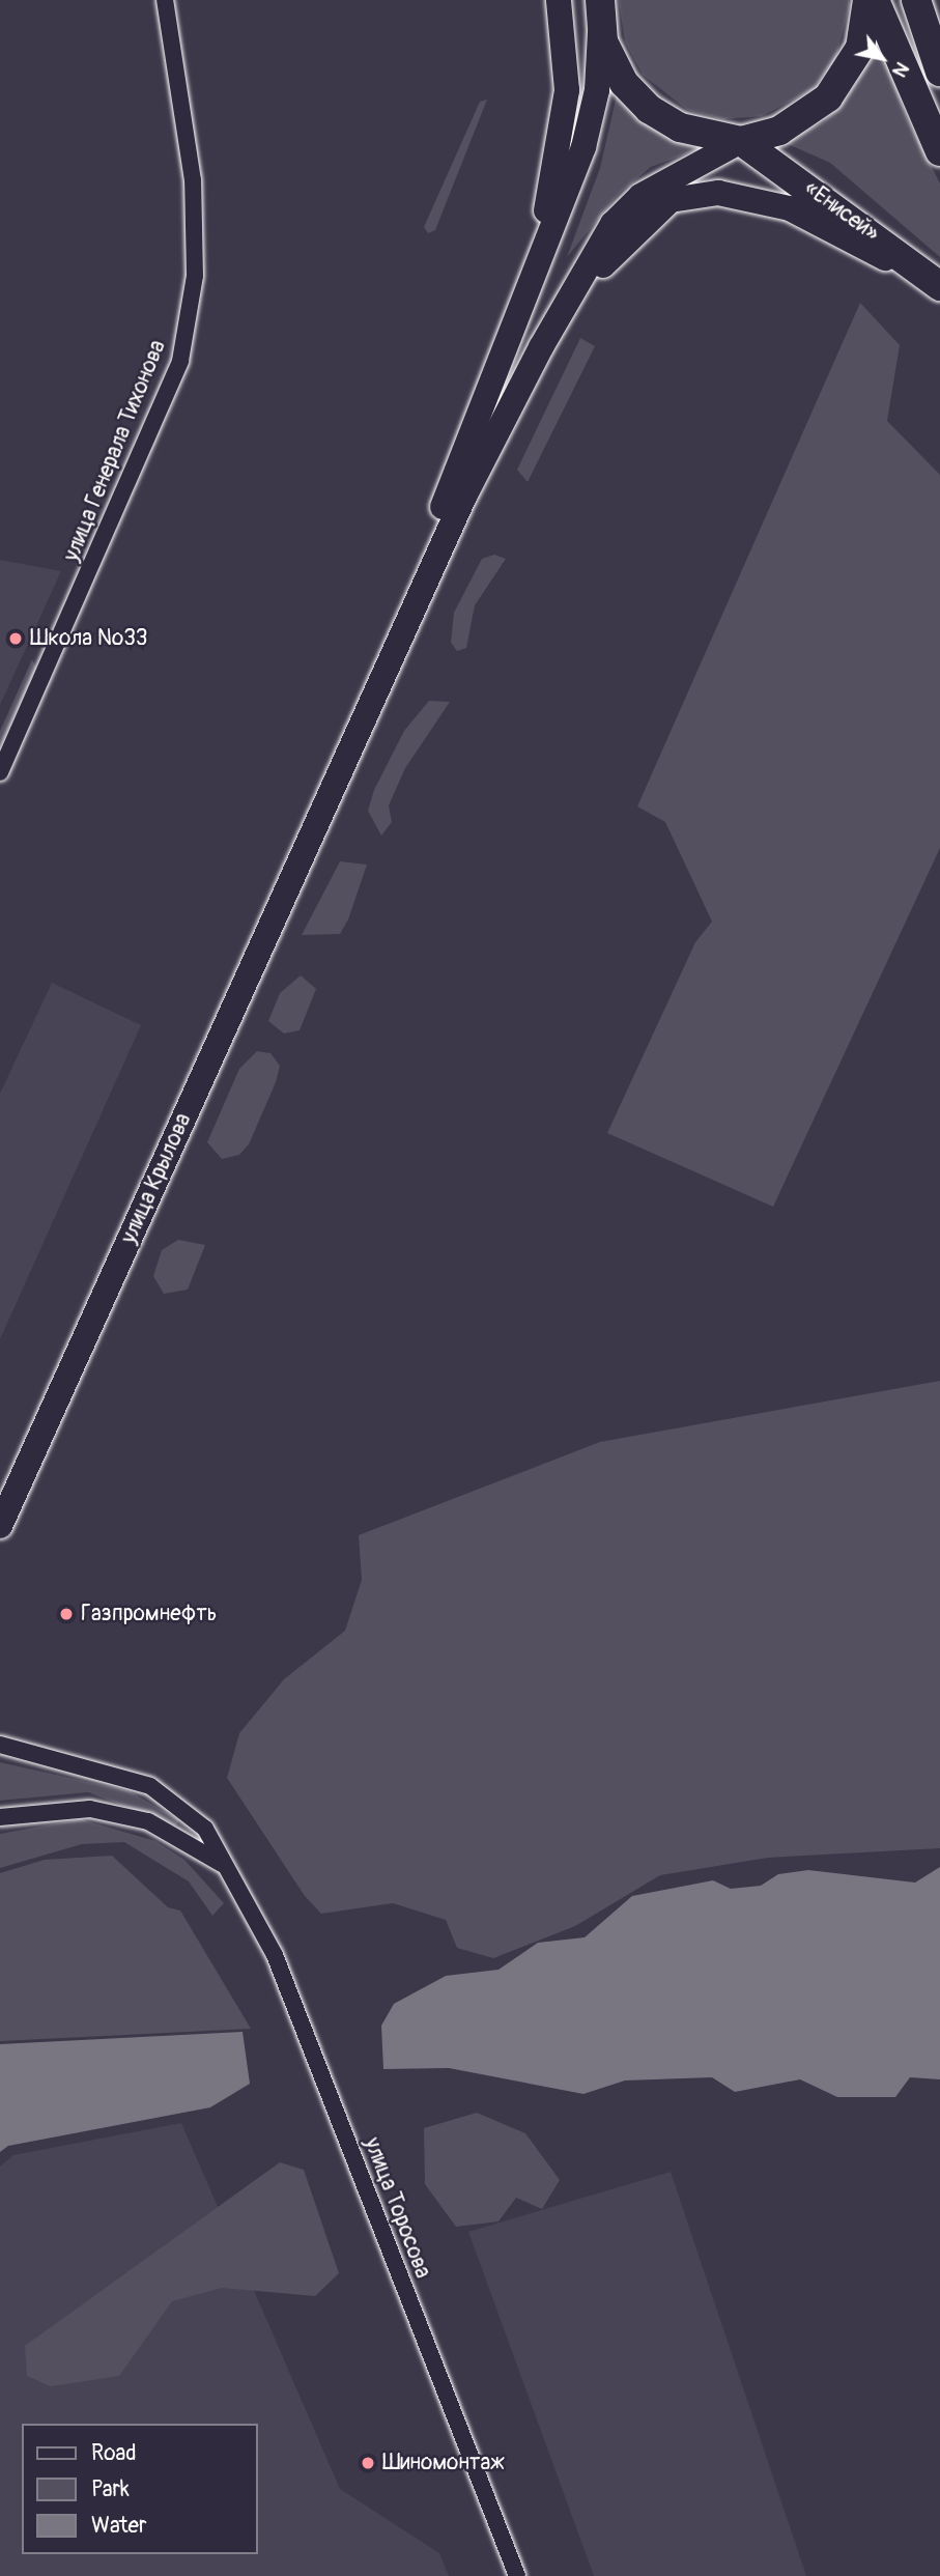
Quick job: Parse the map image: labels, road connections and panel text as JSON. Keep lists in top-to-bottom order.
{
  "streets": {
    "highway": ["«Енисей»"],
    "main road": ["улица Крылова"],
    "street": ["улица Генерала Тихонова", "улица Торосова"]
  },
  "places": ["Школа №33", "Газпромнефть", "Шиномонтаж"],
  "legend": ["Road", "Park", "Water"],
  "north": "bottom right"
}
